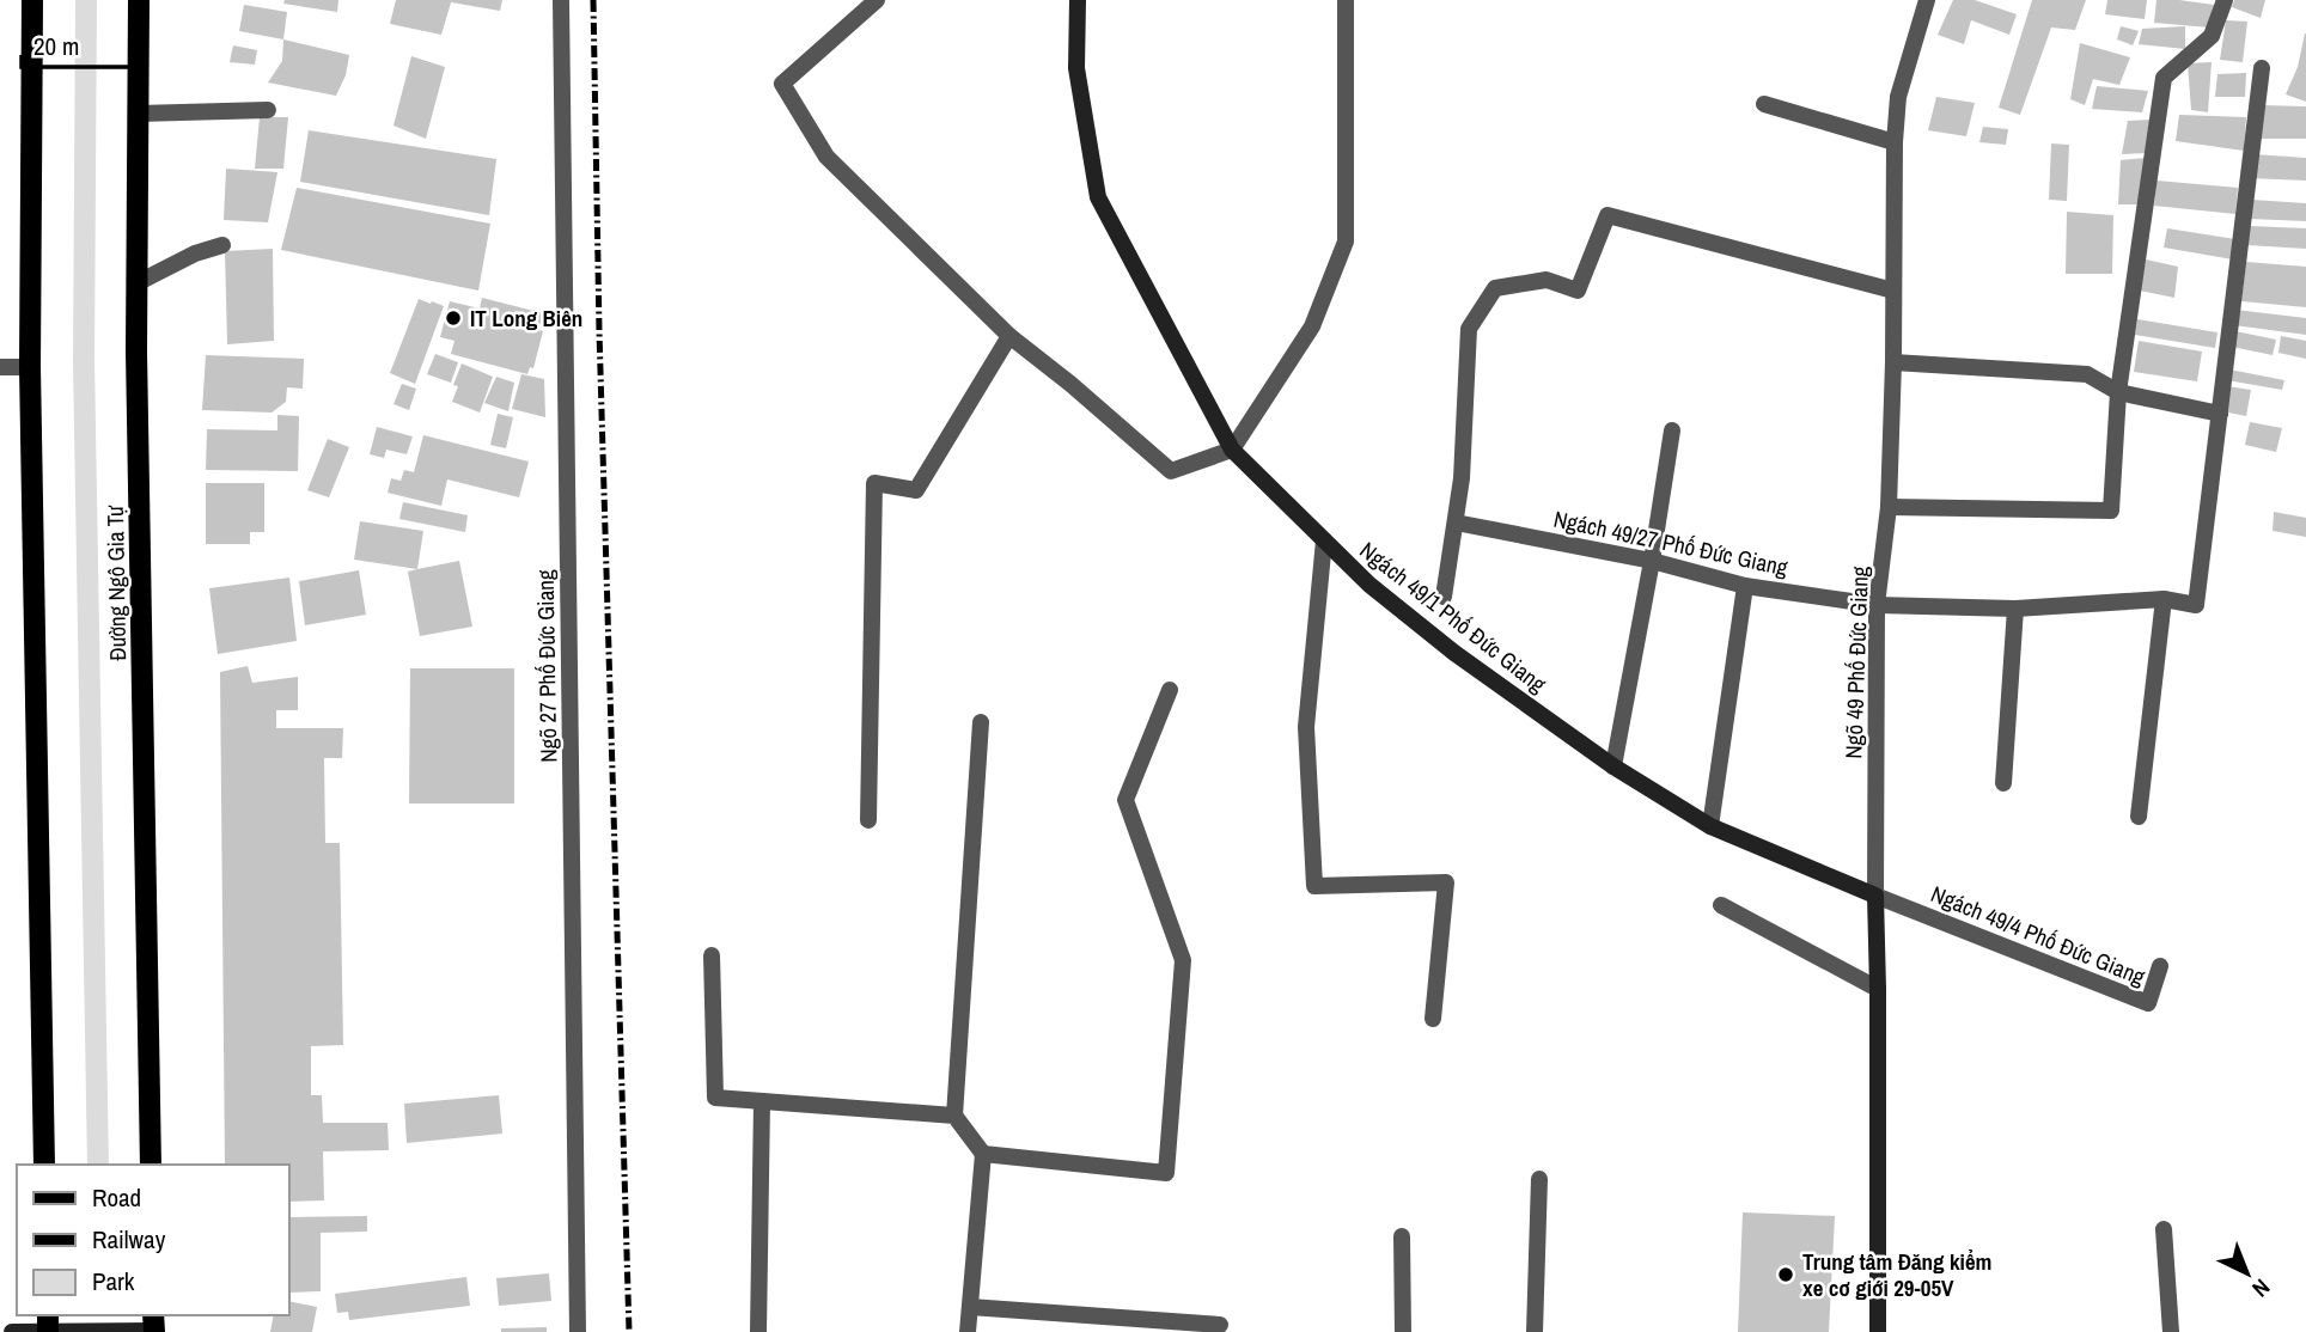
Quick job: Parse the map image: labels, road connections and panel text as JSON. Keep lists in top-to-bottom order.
{
  "streets": {
    "main road": ["Đường Ngô Gia Tự"],
    "street": [
      "Ngách 49/27 Phố Đức Giang",
      "Ngách 49/1 Phố Đức Giang",
      "Ngõ 49 Phố Đức Giang",
      "Ngõ 27 Phố Đức Giang",
      "Ngách 49/4 Phố Đức Giang"
    ]
  },
  "crossings": [
    ["Ngách 49/27 Phố Đức Giang", "Ngõ 49 Phố Đức Giang"],
    ["Ngách 49/1 Phố Đức Giang", "Ngõ 49 Phố Đức Giang"],
    ["Ngách 49/1 Phố Đức Giang", "Ngách 49/4 Phố Đức Giang"],
    ["Ngõ 49 Phố Đức Giang", "Ngách 49/4 Phố Đức Giang"]
  ],
  "places": ["IT Long Biên", "Trung tâm Đăng kiểm xe cơ giới 29-05V"],
  "legend": ["Road", "Railway", "Park"],
  "scale_bar": "20 m",
  "north": "bottom right"
}
